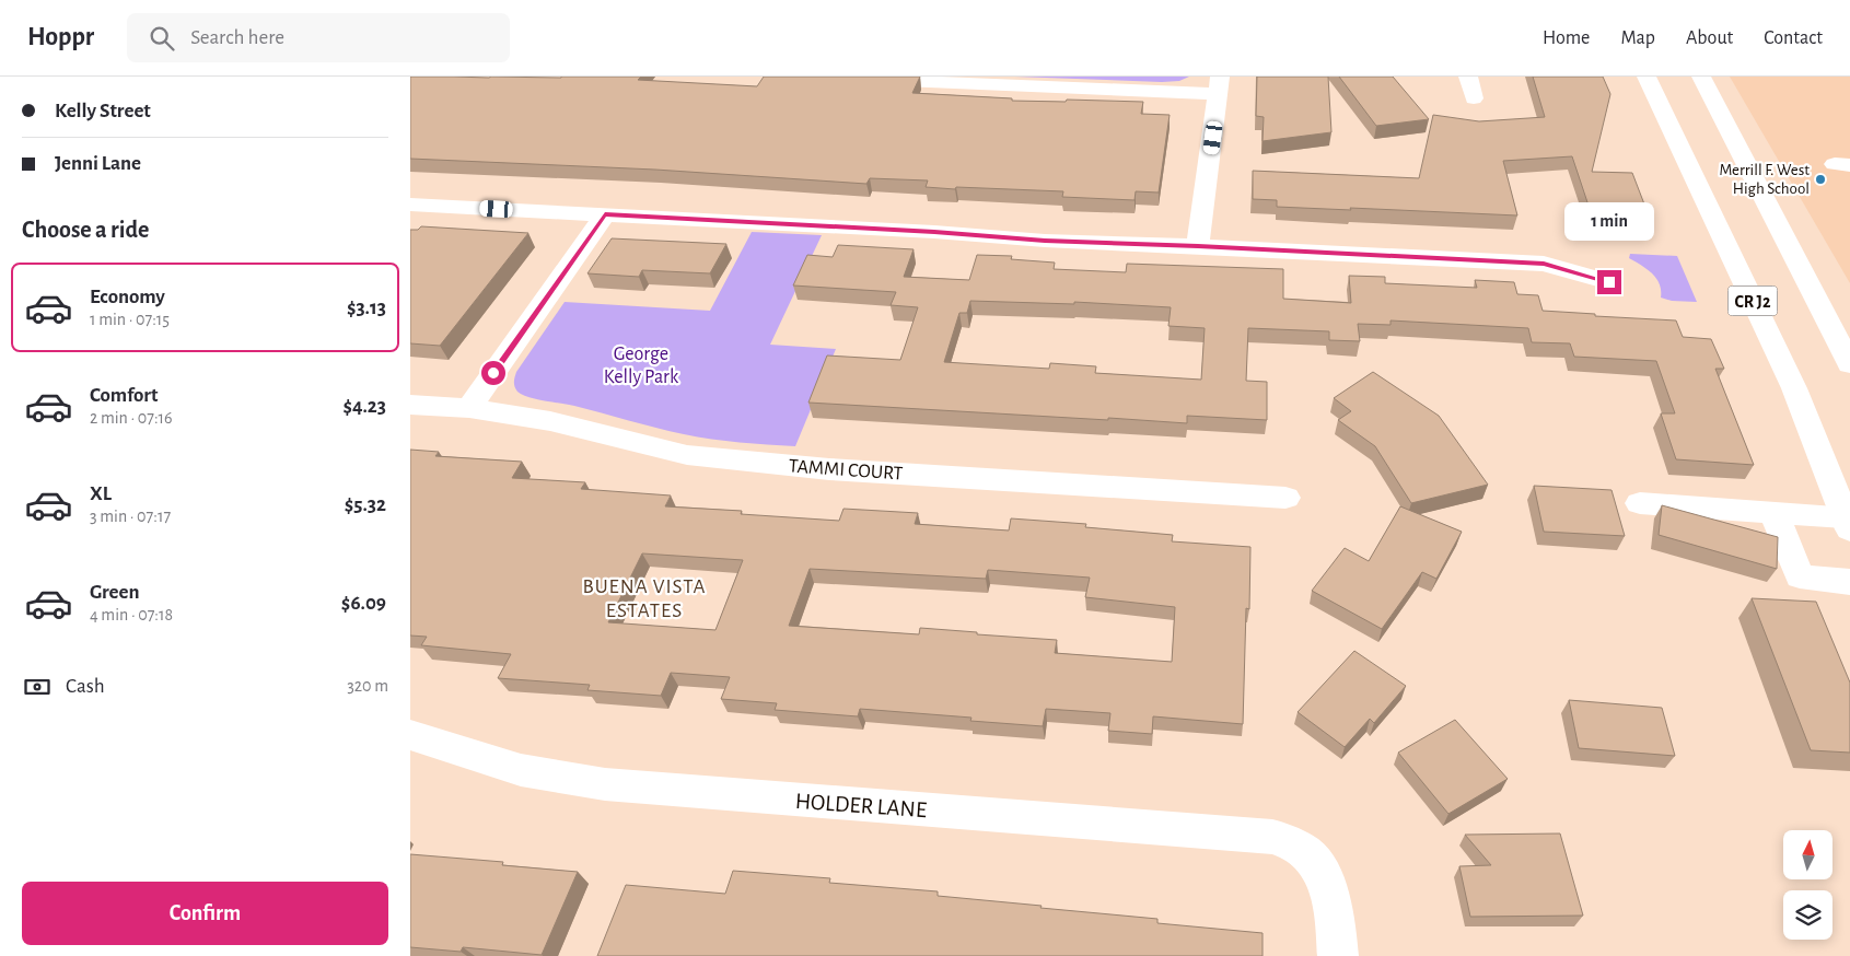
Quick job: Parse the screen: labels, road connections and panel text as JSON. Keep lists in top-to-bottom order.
{
  "streets": {
    "street": ["CR J2", "TAMMI COURT", "HOLDER LANE"]
  },
  "districts": ["BUENA VISTA ESTATES"],
  "parks": ["George Kelly Park"],
  "places": ["Merrill F. West High School"],
  "north": "top",
  "page": {
    "header": "Hoppr",
    "search": "Search here",
    "nav": [
      "Home",
      "Map",
      "About",
      "Contact"
    ],
    "banner": ["Kelly Street", "Jenni Lane"],
    "heading": "Choose a ride",
    "bubble": "1 min",
    "list": [
      {
        "name": "Economy",
        "note": "1 min · 07:15",
        "value": "$3.13"
      },
      {
        "name": "Comfort",
        "note": "2 min · 07:16",
        "value": "$4.23"
      },
      {
        "name": "XL",
        "note": "3 min · 07:17",
        "value": "$5.32"
      },
      {
        "name": "Green",
        "note": "4 min · 07:18",
        "value": "$6.09"
      }
    ],
    "pay": ["Cash", "320 m"],
    "buttons": "Confirm"
  }
}
